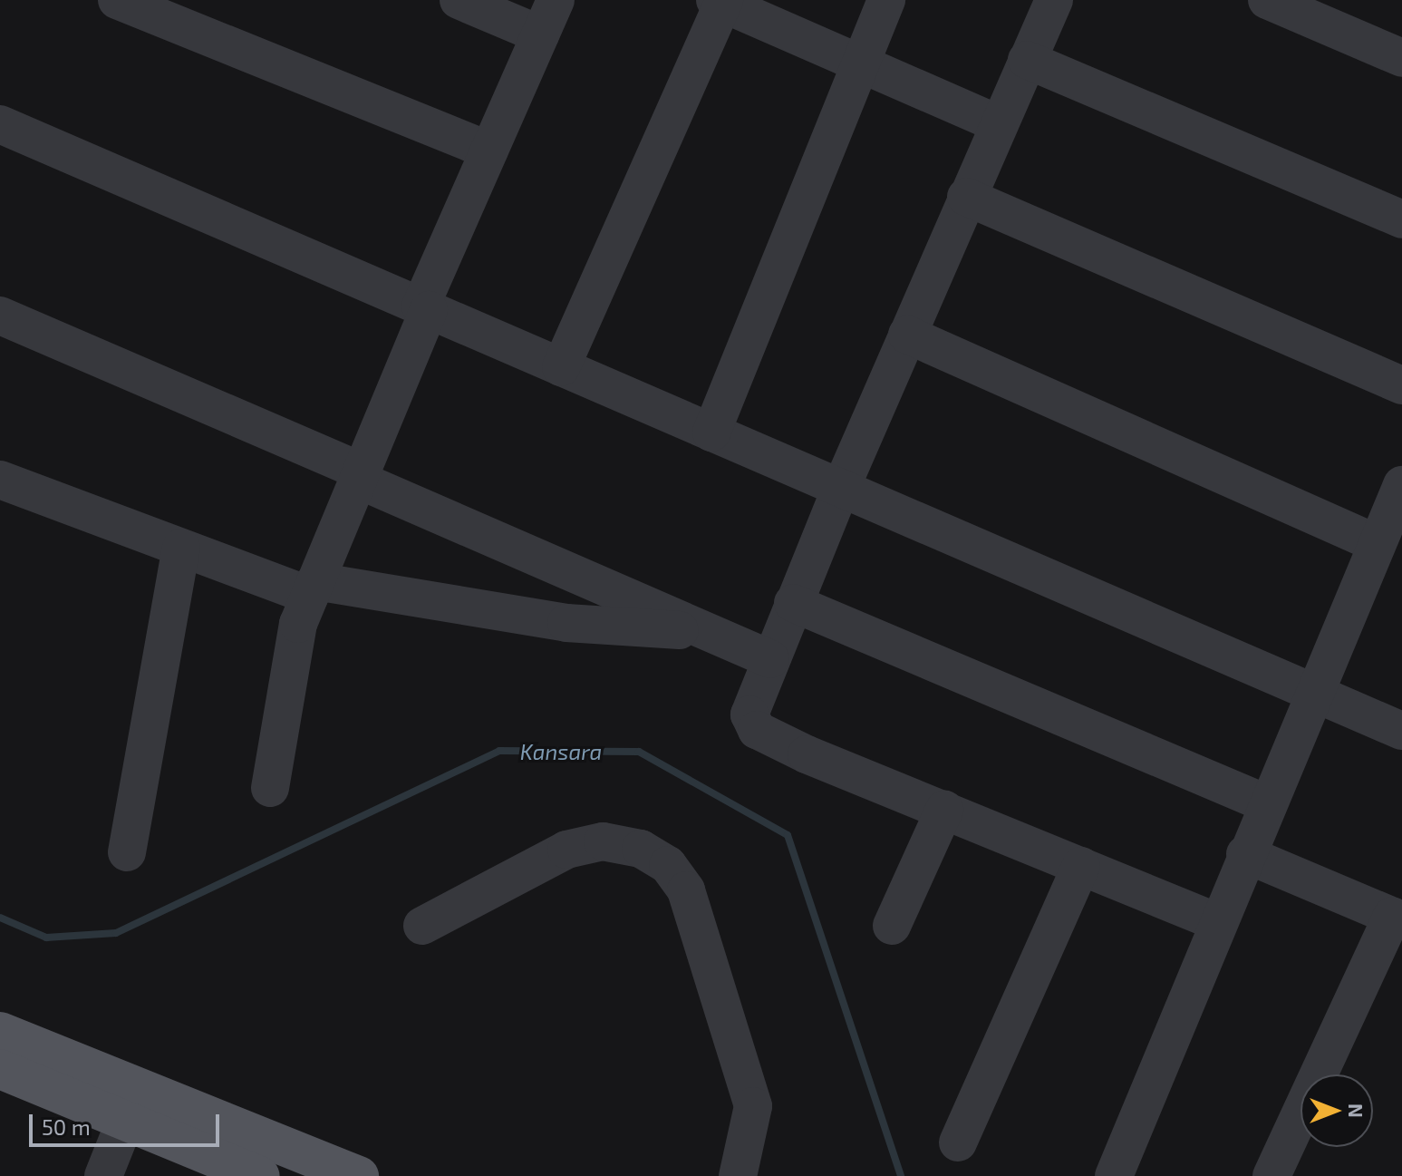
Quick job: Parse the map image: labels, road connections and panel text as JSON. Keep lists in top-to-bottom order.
{
  "water": ["Kansara"],
  "scale_bar": "50 m",
  "north": "right"
}
